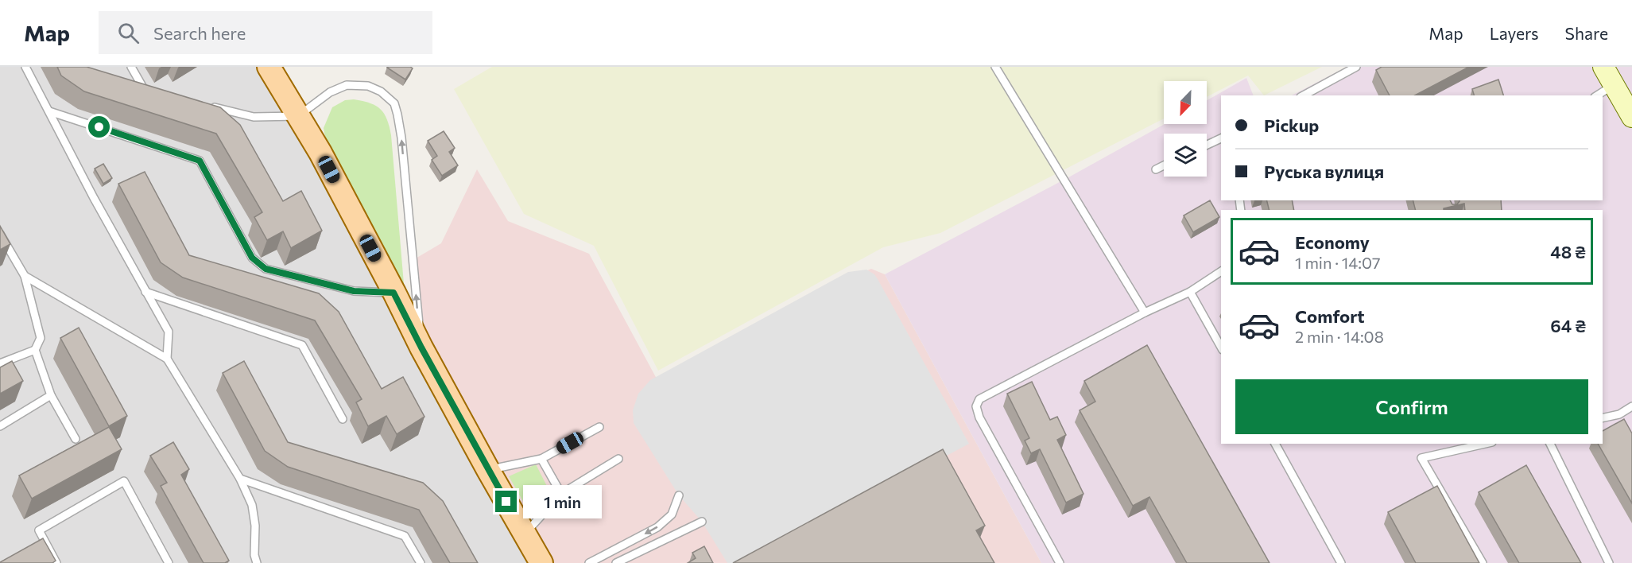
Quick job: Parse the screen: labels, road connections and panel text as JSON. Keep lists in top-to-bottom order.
{
  "north": "bottom left",
  "page": {
    "header": "Map",
    "search": "Search here",
    "nav": ["Map", "Layers", "Share"],
    "banner": ["Pickup", "Руська вулиця"],
    "list": [
      {
        "name": "Economy",
        "note": "1 min · 14:07",
        "value": "48 ₴"
      },
      {
        "name": "Comfort",
        "note": "2 min · 14:08",
        "value": "64 ₴"
      }
    ],
    "buttons": "Confirm",
    "bubble": "1 min"
  }
}
